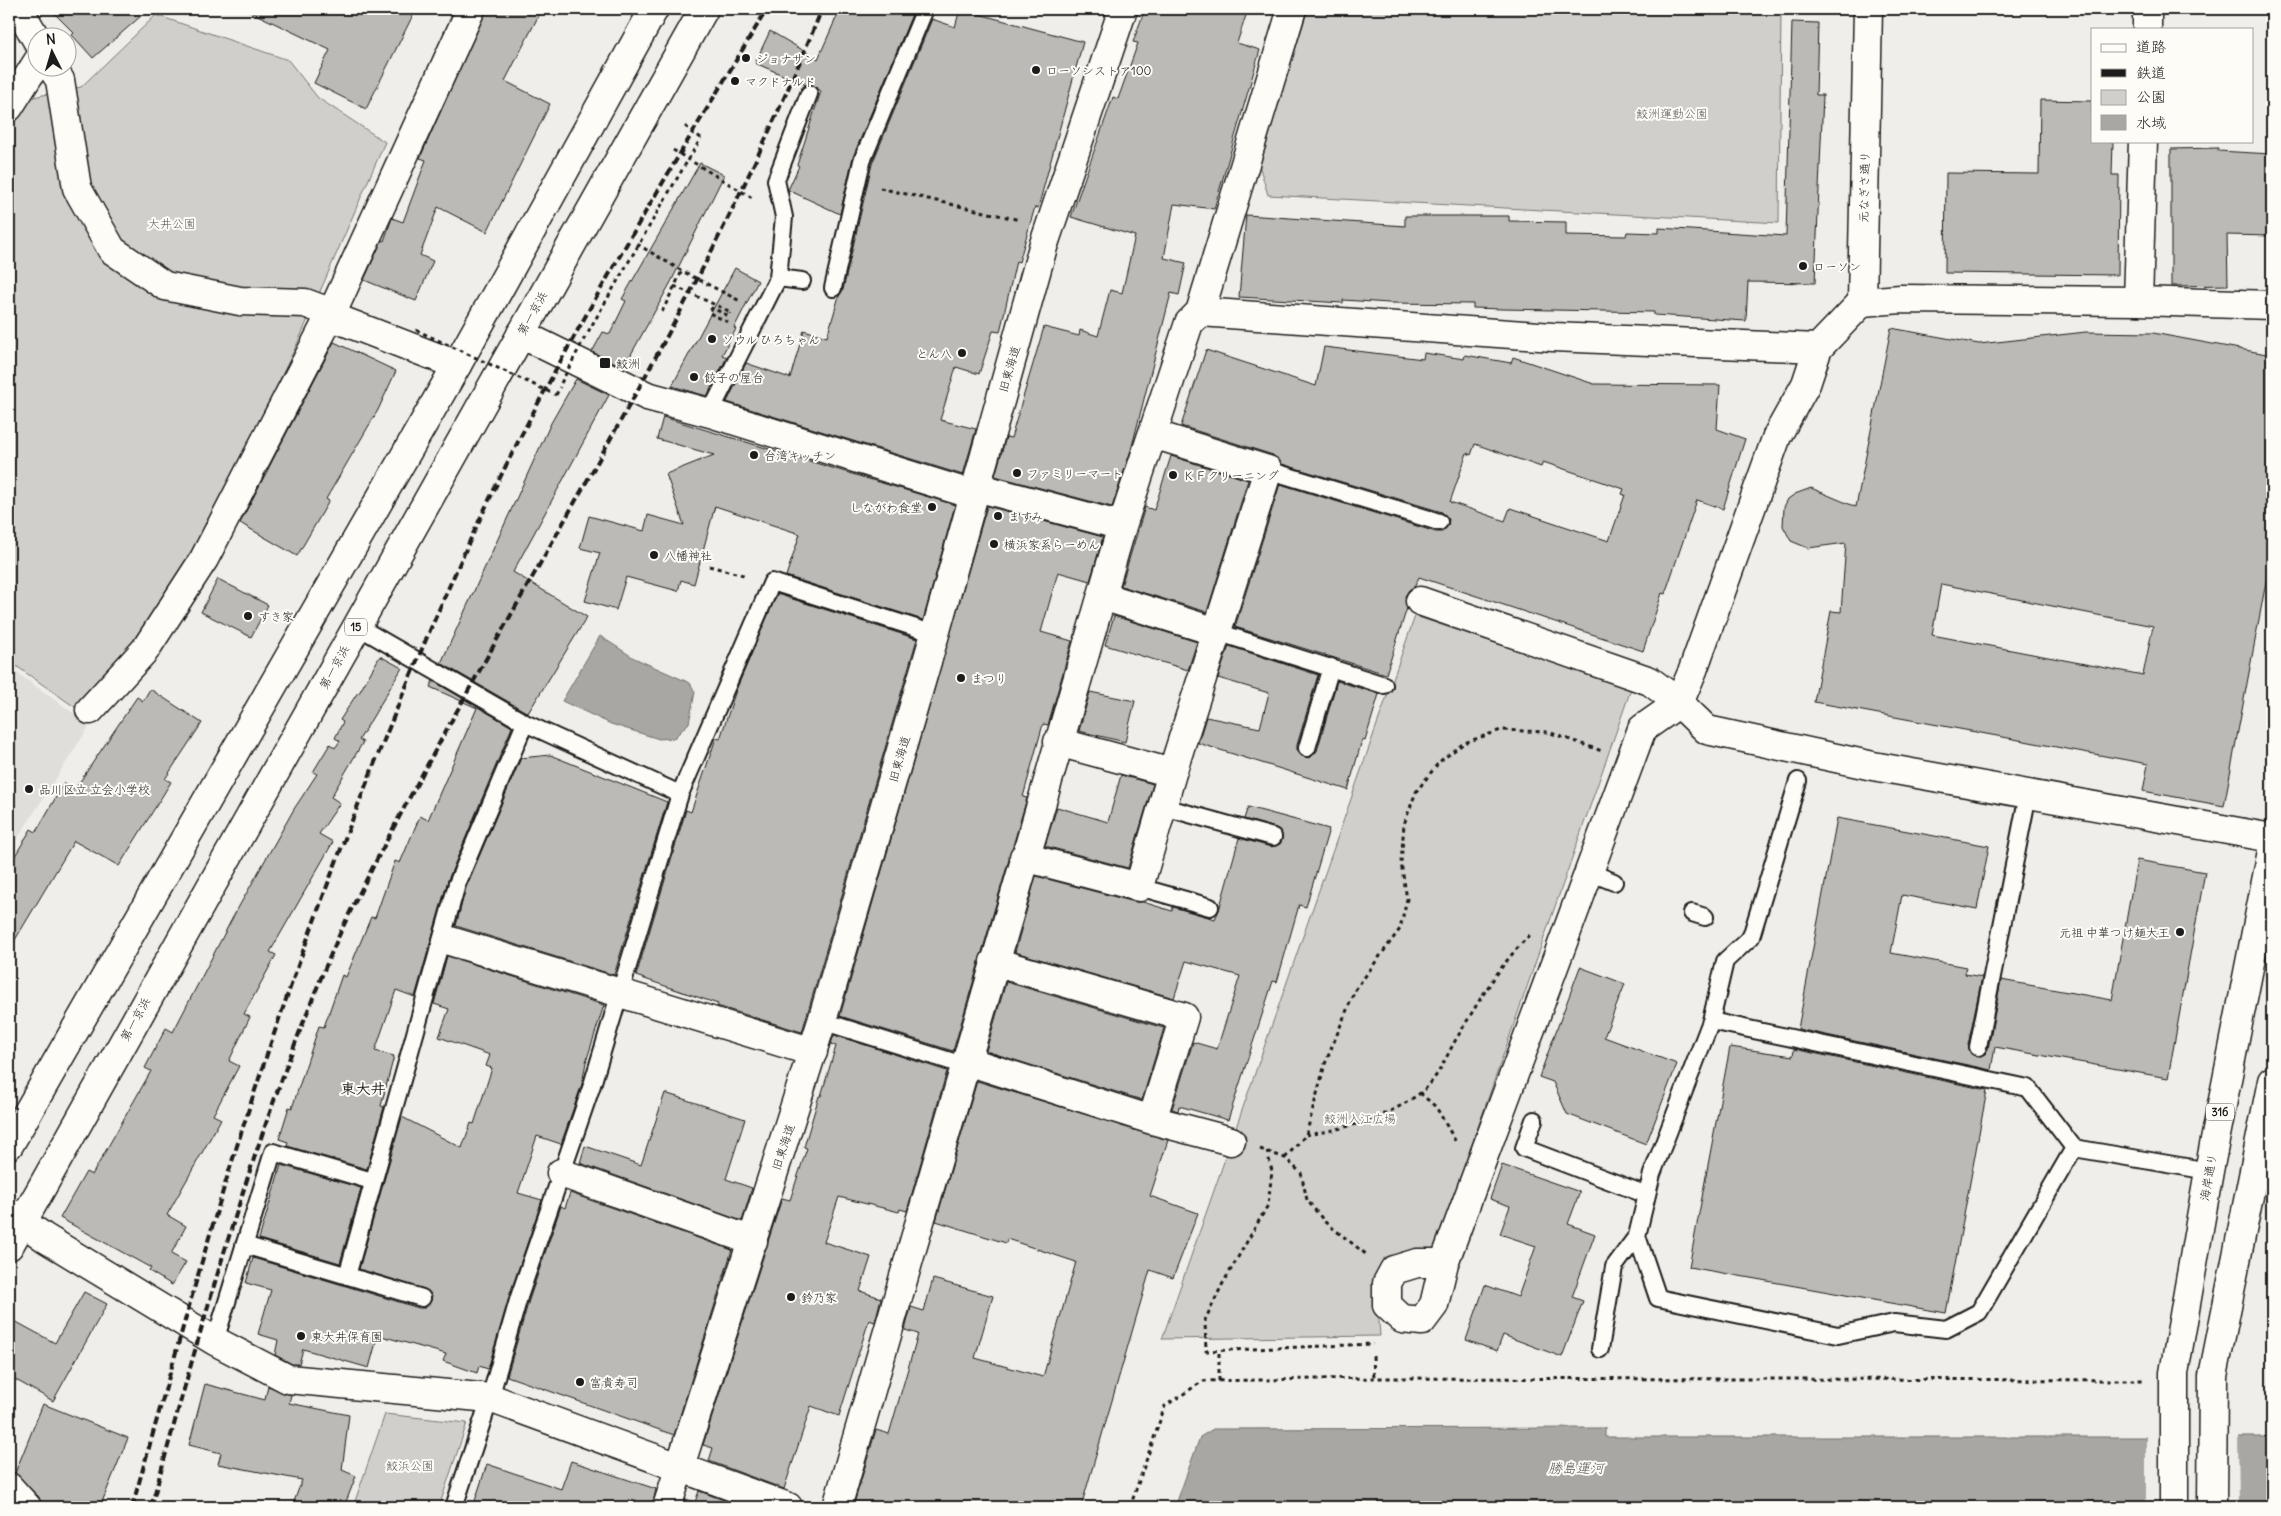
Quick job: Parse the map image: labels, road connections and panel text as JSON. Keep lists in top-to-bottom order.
{
  "streets": {
    "main road": [
      "元なぎさ通り",
      "第一京浜",
      "旧東海道",
      "15",
      "316",
      "海岸通り"
    ]
  },
  "districts": ["東大井"],
  "water": ["勝島運河"],
  "parks": [
    "鮫洲運動公園",
    "大井公園",
    "鮫洲入江広場",
    "鮫浜公園"
  ],
  "places": {
    "other": [
      "ジョナサン",
      "ローソンストア100",
      "マクドナルド",
      "ローソン",
      "ソウル ひろちゃん",
      "とん八",
      "餃子の屋台",
      "台湾キッチン",
      "ファミリーマート",
      "ＫＦクリーニング",
      "しながわ食堂",
      "ますみ",
      "横浜家系らーめん",
      "八幡神社",
      "すき家",
      "まつり",
      "品川区立 立会小学校",
      "元祖 中華つけ麺大王",
      "鈴乃家",
      "東大井保育園",
      "富貴寿司"
    ],
    "transit": ["鮫洲"]
  },
  "legend": [
    "道路",
    "鉄道",
    "公園",
    "水域"
  ],
  "north": "top"
}
